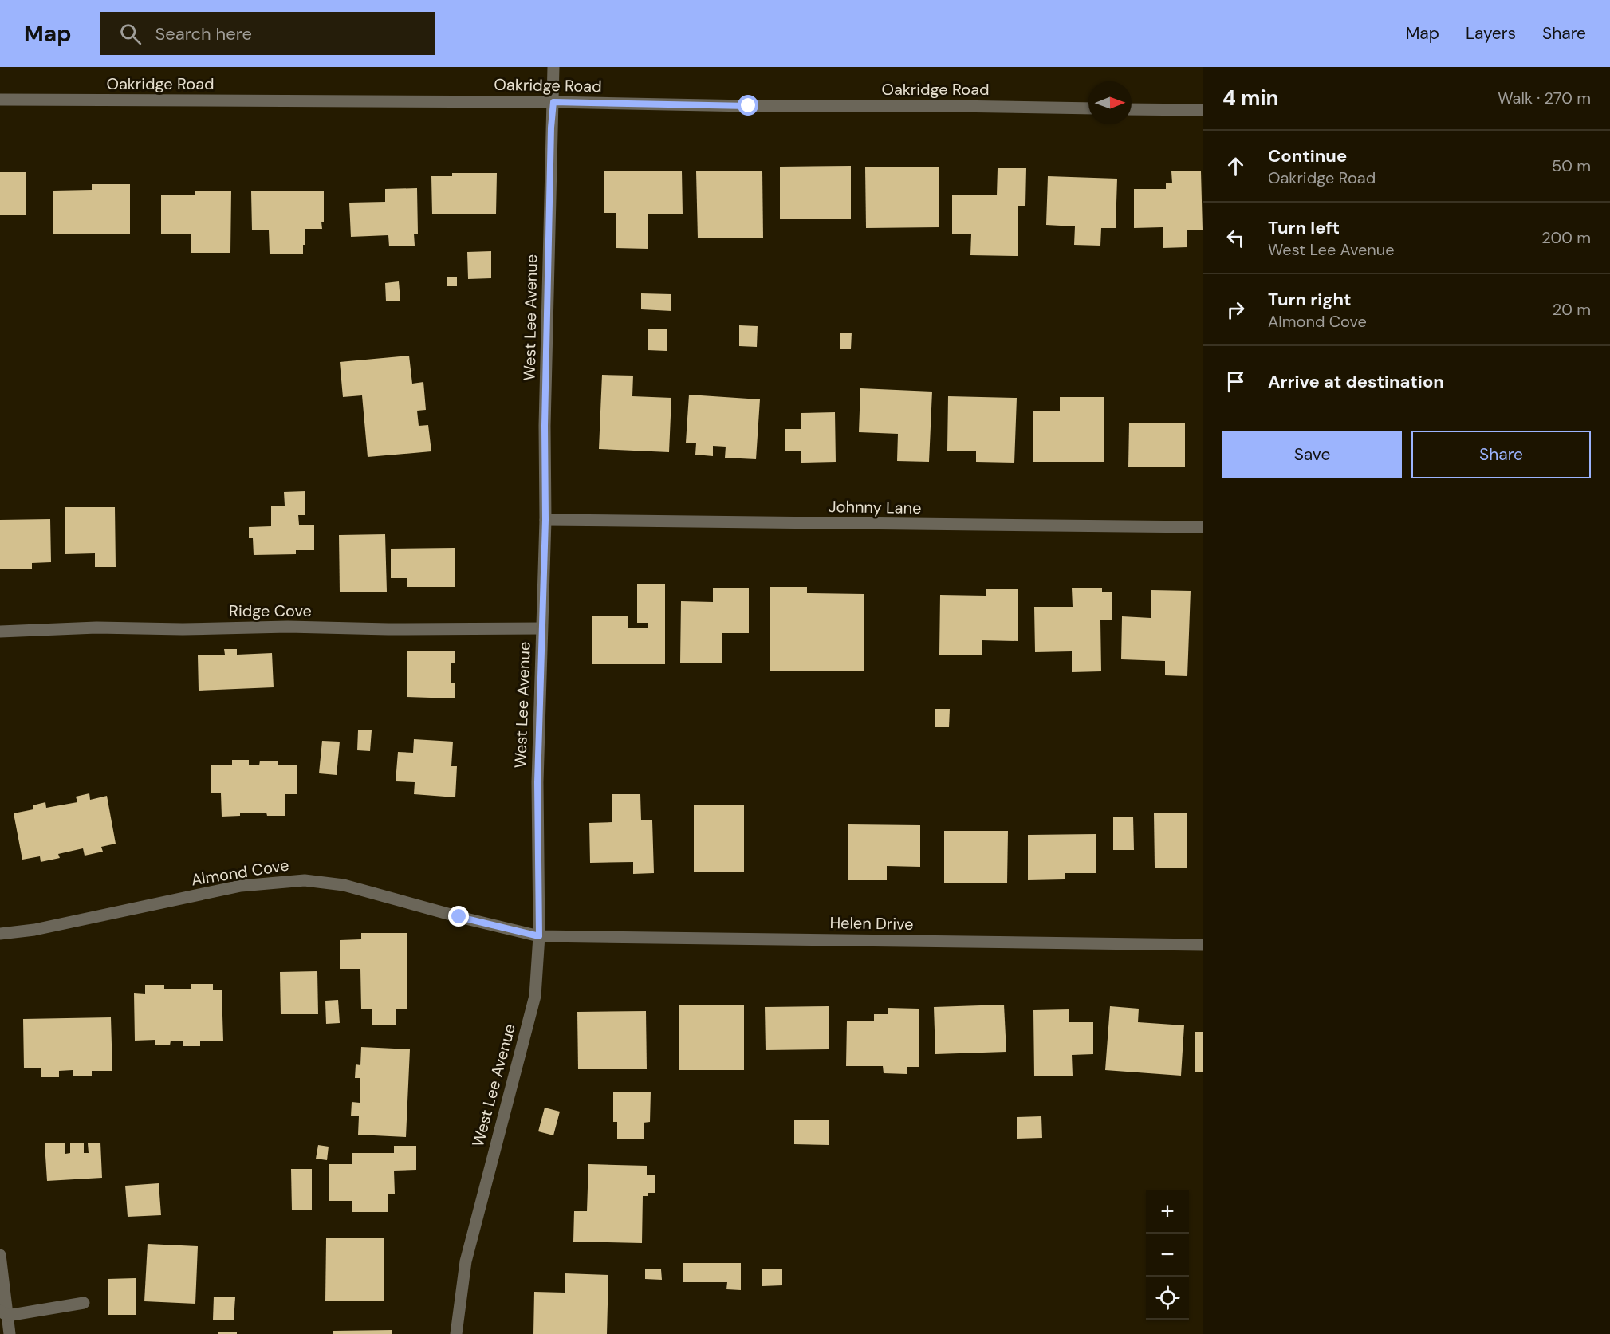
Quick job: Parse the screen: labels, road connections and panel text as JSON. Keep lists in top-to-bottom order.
{
  "streets": {
    "street": [
      "Oakridge Road",
      "West Lee Avenue",
      "Johnny Lane",
      "Ridge Cove",
      "Almond Cove",
      "Helen Drive"
    ]
  },
  "crossings": [
    ["Oakridge Road", "West Lee Avenue"],
    ["West Lee Avenue", "Johnny Lane"],
    ["West Lee Avenue", "Ridge Cove"],
    ["West Lee Avenue", "Almond Cove"],
    ["West Lee Avenue", "Helen Drive"],
    ["Almond Cove", "Helen Drive"]
  ],
  "north": "right",
  "page": {
    "header": "Map",
    "search": "Search here",
    "nav": ["Map", "Layers", "Share"],
    "heading": ["4 min", "Walk · 270 m"],
    "list": [
      ["Continue", "Oakridge Road", "50 m"],
      ["Turn left", "West Lee Avenue", "200 m"],
      ["Turn right", "Almond Cove", "20 m"],
      "Arrive at destination"
    ],
    "buttons": ["Save", "Share"],
    "map_buttons": ["+", "−"]
  }
}
